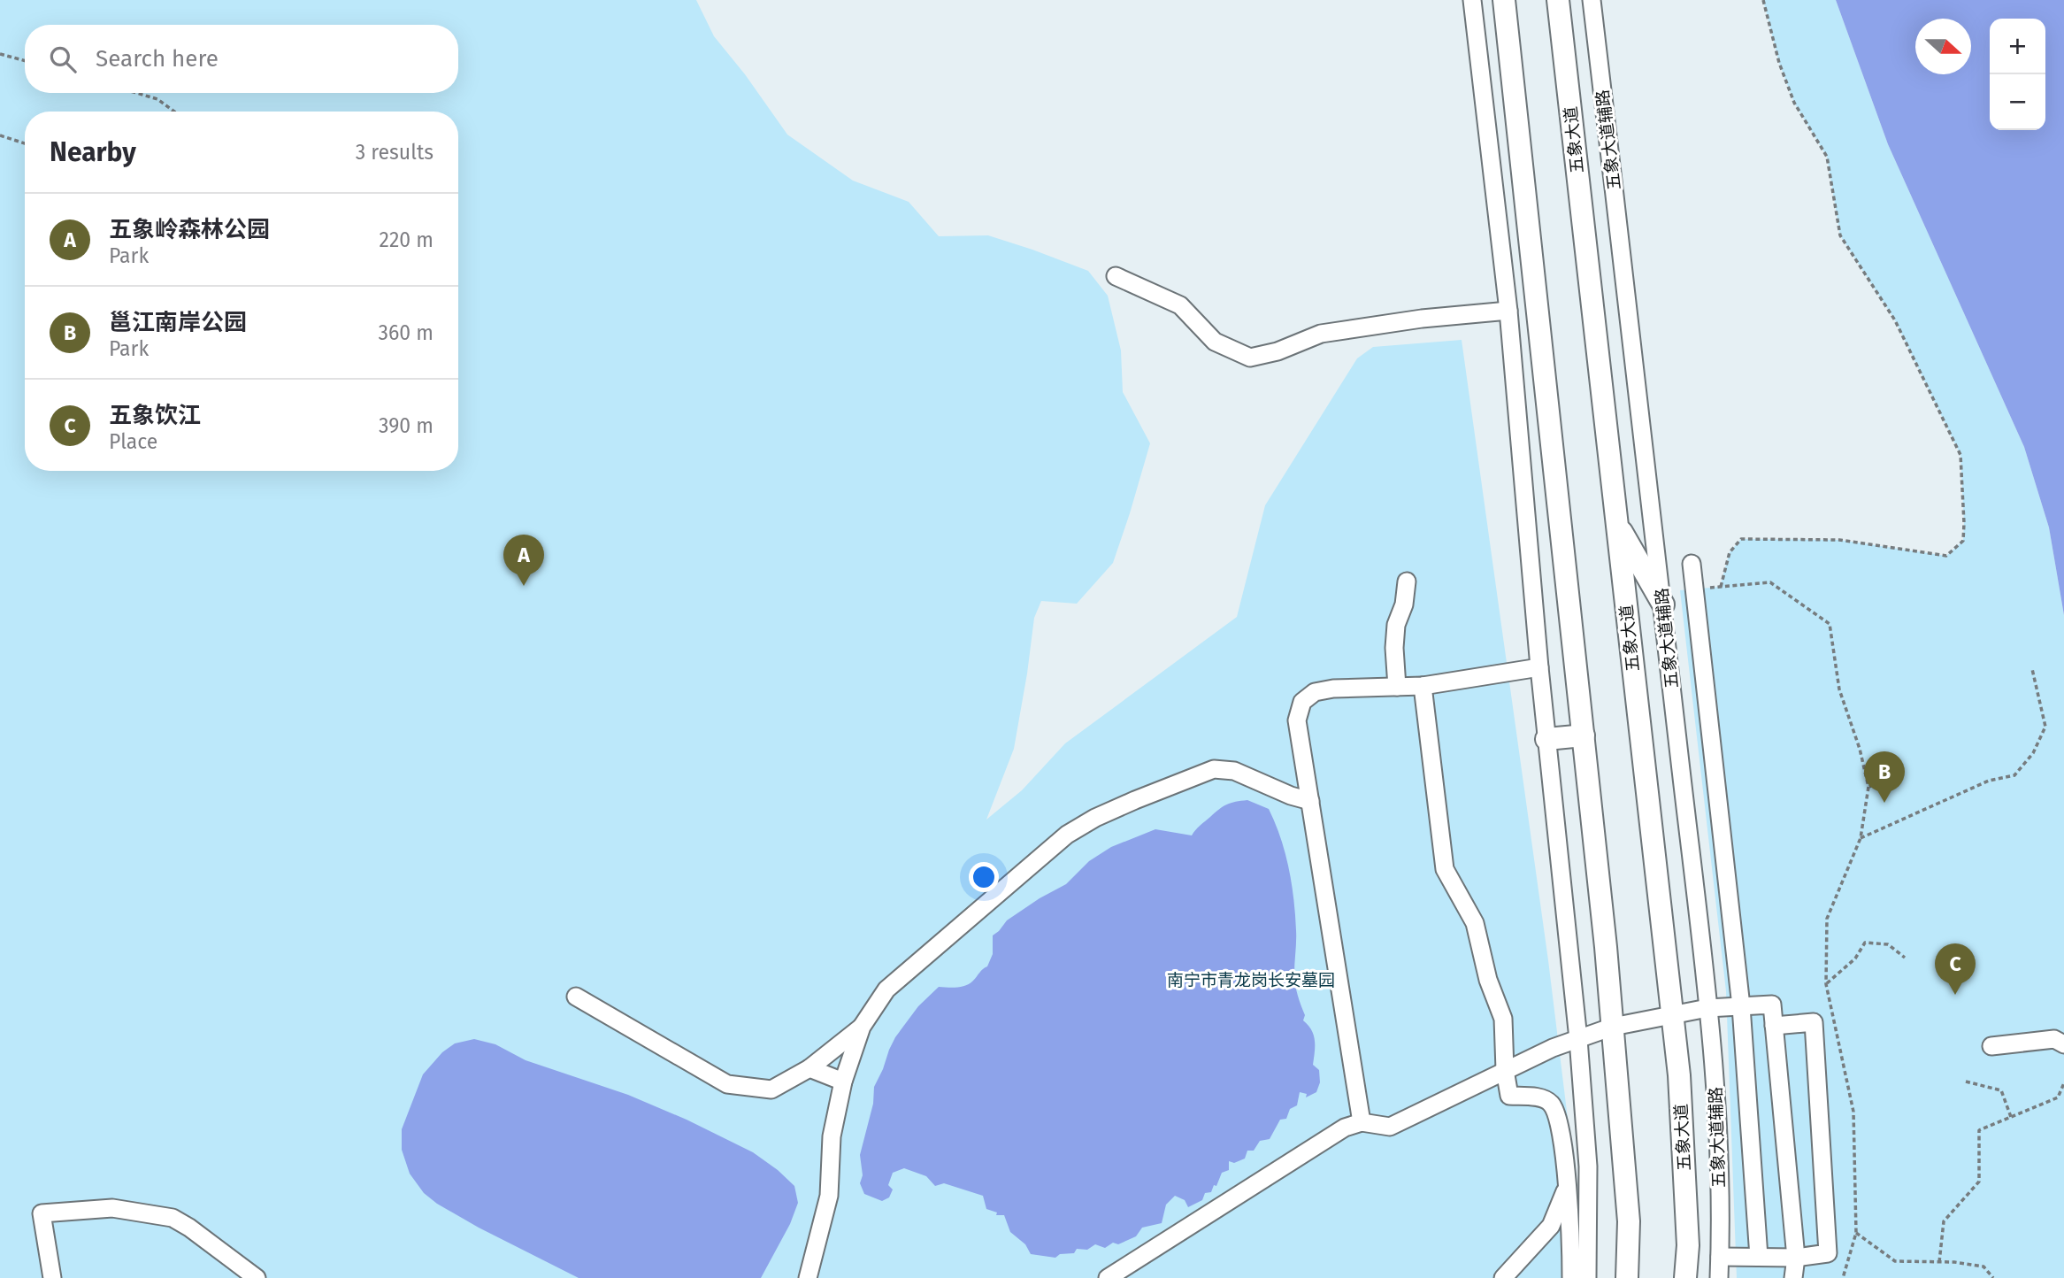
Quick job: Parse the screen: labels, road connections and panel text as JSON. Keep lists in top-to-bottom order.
{
  "streets": {
    "main road": ["五象大道"],
    "street": ["五象大道辅路"]
  },
  "parks": ["南宁市青龙岗长安墓园"],
  "north": "right",
  "page": {
    "map_buttons": ["+", "−"],
    "search": "Search here",
    "heading": ["Nearby", "3 results"],
    "list": [
      {
        "mark": "A",
        "name": "五象岭森林公园",
        "note": "Park",
        "value": "220 m"
      },
      {
        "mark": "B",
        "name": "邕江南岸公园",
        "note": "Park",
        "value": "360 m"
      },
      {
        "mark": "C",
        "name": "五象饮江",
        "note": "Place",
        "value": "390 m"
      }
    ],
    "pins": ["A", "B", "C"]
  }
}
